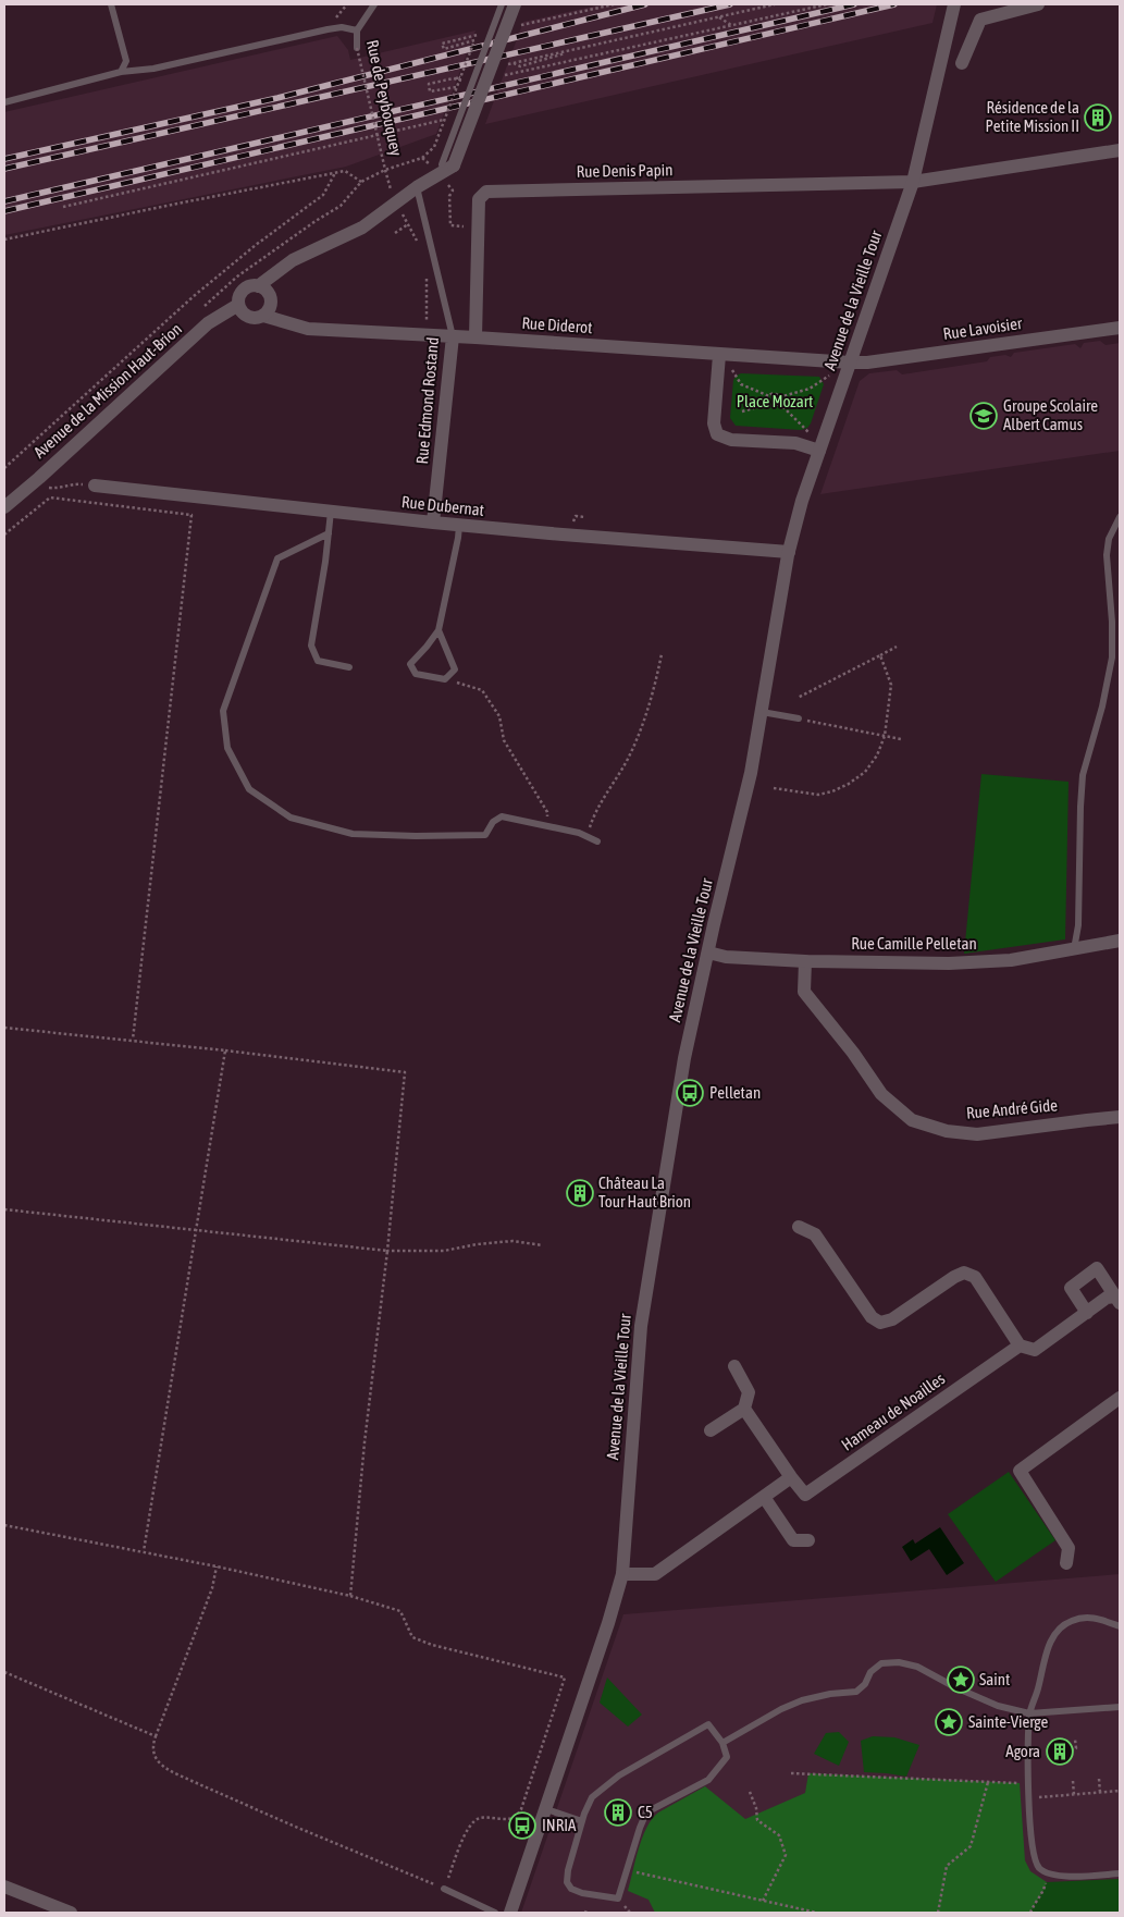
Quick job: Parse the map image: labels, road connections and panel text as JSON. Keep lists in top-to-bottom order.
{
  "streets": {
    "street": [
      "Rue Denis Papin",
      "Avenue de la Vieille Tour",
      "Rue Diderot",
      "Rue Lavoisier",
      "Avenue de la Mission Haut-Brion",
      "Rue Edmond Rostand",
      "Rue Dubernat",
      "Rue Camille Pelletan",
      "Rue André Gide",
      "Hameau de Noailles"
    ],
    "lane": ["Rue de Peybouquey"]
  },
  "crossings": [
    ["Rue de Peybouquey", "Avenue de la Mission Haut-Brion"],
    ["Rue Denis Papin", "Avenue de la Vieille Tour"],
    ["Rue Denis Papin", "Rue Diderot"],
    ["Avenue de la Vieille Tour", "Rue Diderot"],
    ["Avenue de la Vieille Tour", "Rue Lavoisier"],
    ["Avenue de la Vieille Tour", "Rue Dubernat"],
    ["Avenue de la Vieille Tour", "Rue Camille Pelletan"],
    ["Rue Diderot", "Rue Lavoisier"],
    ["Rue Diderot", "Avenue de la Mission Haut-Brion"],
    ["Rue Diderot", "Rue Edmond Rostand"],
    ["Avenue de la Mission Haut-Brion", "Rue Edmond Rostand"],
    ["Rue Edmond Rostand", "Rue Dubernat"],
    ["Rue Camille Pelletan", "Rue André Gide"]
  ],
  "parks": ["Place Mozart"],
  "places": {
    "building": [
      "Résidence de la Petite Mission II",
      "Château La Tour Haut Brion",
      "Agora",
      "C5"
    ],
    "school or university": ["Groupe Scolaire Albert Camus"],
    "bus stop": ["Pelletan", "INRIA"],
    "place": ["Saint", "Sainte-Vierge"]
  }
}
